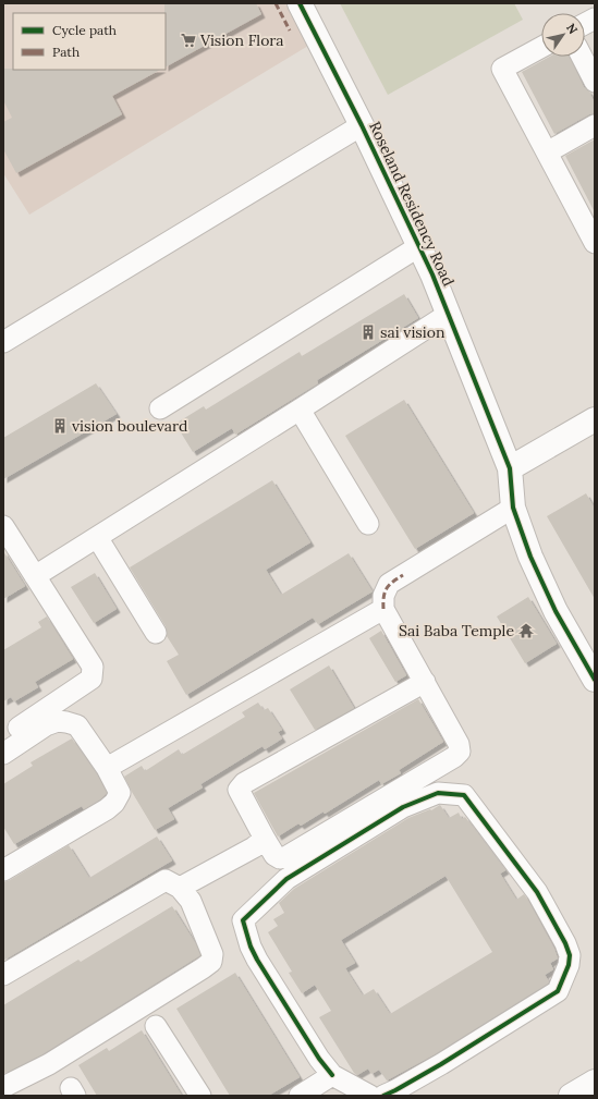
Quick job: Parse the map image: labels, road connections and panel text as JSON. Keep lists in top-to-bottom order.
{
  "streets": {
    "street": ["Roseland Residency Road"]
  },
  "places": {
    "supermarket": ["Vision Flora"],
    "building": ["sai vision", "vision boulevard"],
    "temple": ["Sai Baba Temple"]
  },
  "legend": ["Cycle path", "Path"],
  "north": "top right"
}
